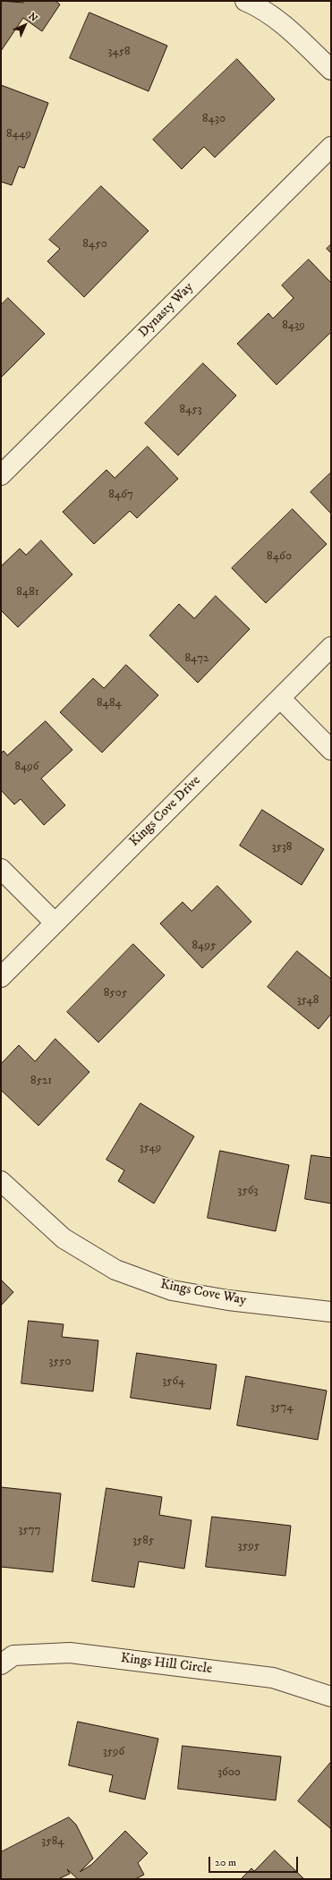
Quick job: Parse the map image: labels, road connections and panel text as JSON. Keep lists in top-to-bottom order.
{
  "streets": {
    "street": [
      "Dynasty Way",
      "Kings Cove Drive",
      "Kings Cove Way",
      "Kings Hill Circle"
    ]
  },
  "house_numbers": [
    "3458",
    "8430",
    "8449",
    "8450",
    "8439",
    "8453",
    "8467",
    "8460",
    "8481",
    "8472",
    "8484",
    "8496",
    "3538",
    "8495",
    "8505",
    "3548",
    "8521",
    "3549",
    "3563",
    "3550",
    "3564",
    "3574",
    "3577",
    "3585",
    "3595",
    "3596",
    "3600",
    "3584"
  ],
  "scale_bar": "20 m",
  "north": "top right"
}
